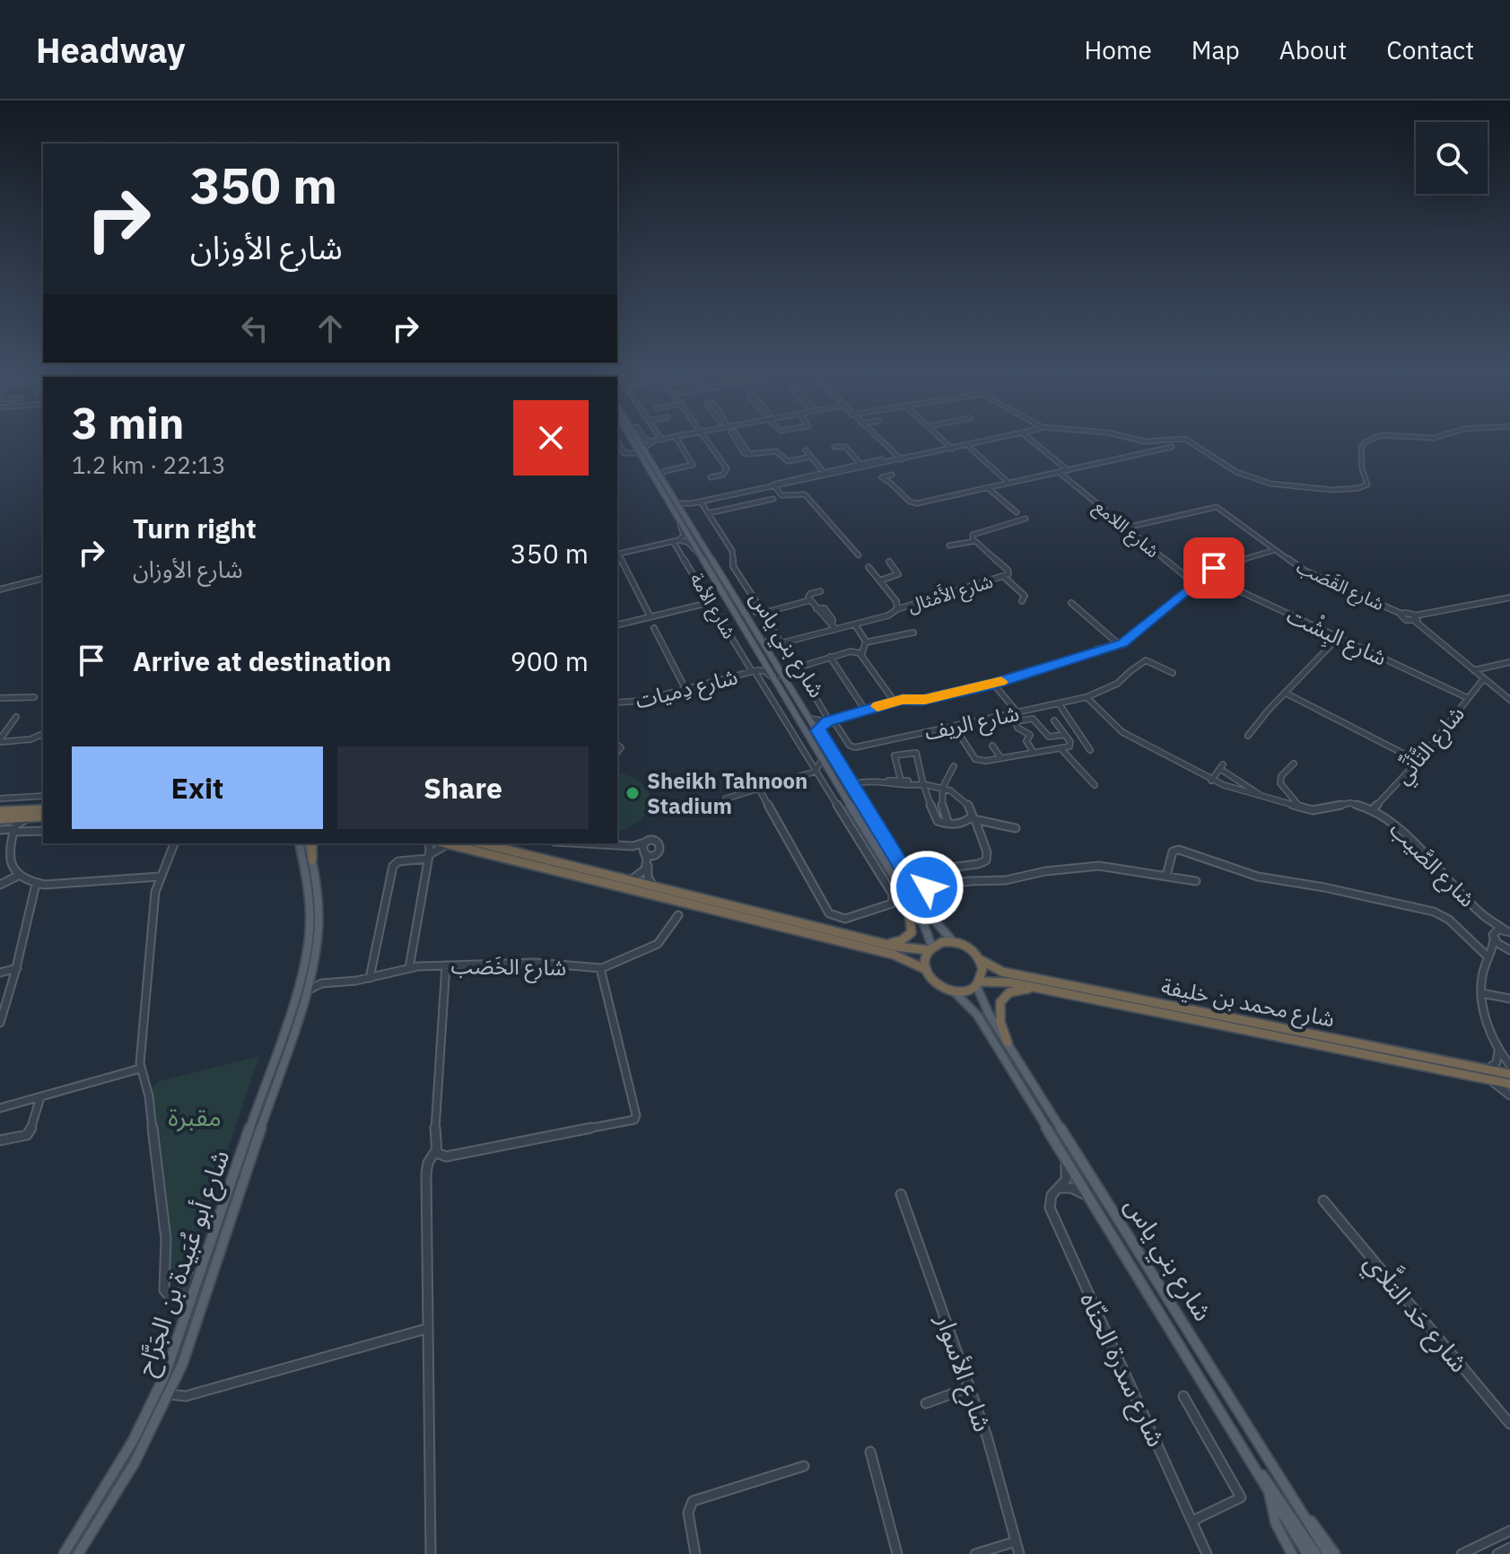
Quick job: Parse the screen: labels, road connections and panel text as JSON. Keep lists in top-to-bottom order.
{
  "streets": {
    "highway": ["شارع محمد بن خليفة"],
    "main road": ["شارع بني ياس", "شارع أبو عُبَيدة بن الجَرَّاح"],
    "street": [
      "شارع اللامع",
      "شارع القَصَب",
      "شارع الأَمْثال",
      "شارع الأمة",
      "شارع البِشْت",
      "شارع دِميات",
      "شارع الريف",
      "شارع التَّأنِّي",
      "شارع الصَّيب",
      "شارع الخَصَب",
      "شارع حَد التلَّاي",
      "شارع سدرة الحنّاه",
      "شارع الأسوار"
    ]
  },
  "crossings": [
    ["شارع اللامع", "شارع القَصَب"],
    ["شارع الأمة", "شارع دِميات"],
    ["شارع البِشْت", "شارع التَّأنِّي"],
    ["شارع بني ياس", "شارع دِميات"],
    ["شارع بني ياس", "شارع محمد بن خليفة"],
    ["شارع بني ياس", "شارع سدرة الحنّاه"],
    ["شارع الريف", "شارع الصَّيب"],
    ["شارع التَّأنِّي", "شارع الصَّيب"],
    ["شارع الخَصَب", "شارع أبو عُبَيدة بن الجَرَّاح"]
  ],
  "parks": ["مقبرة"],
  "places": ["Sheikh Tahnoon Stadium"],
  "page": {
    "header": "Headway",
    "nav": [
      "Home",
      "Map",
      "About",
      "Contact"
    ],
    "turn": ["350 m", "شارع الأوزان"],
    "heading": ["3 min", "1.2 km · 22:13"],
    "list": [
      {
        "name": "Turn right",
        "note": "شارع الأوزان",
        "value": "350 m"
      },
      {
        "name": "Arrive at destination",
        "value": "900 m"
      }
    ],
    "buttons": ["Exit", "Share"]
  }
}
